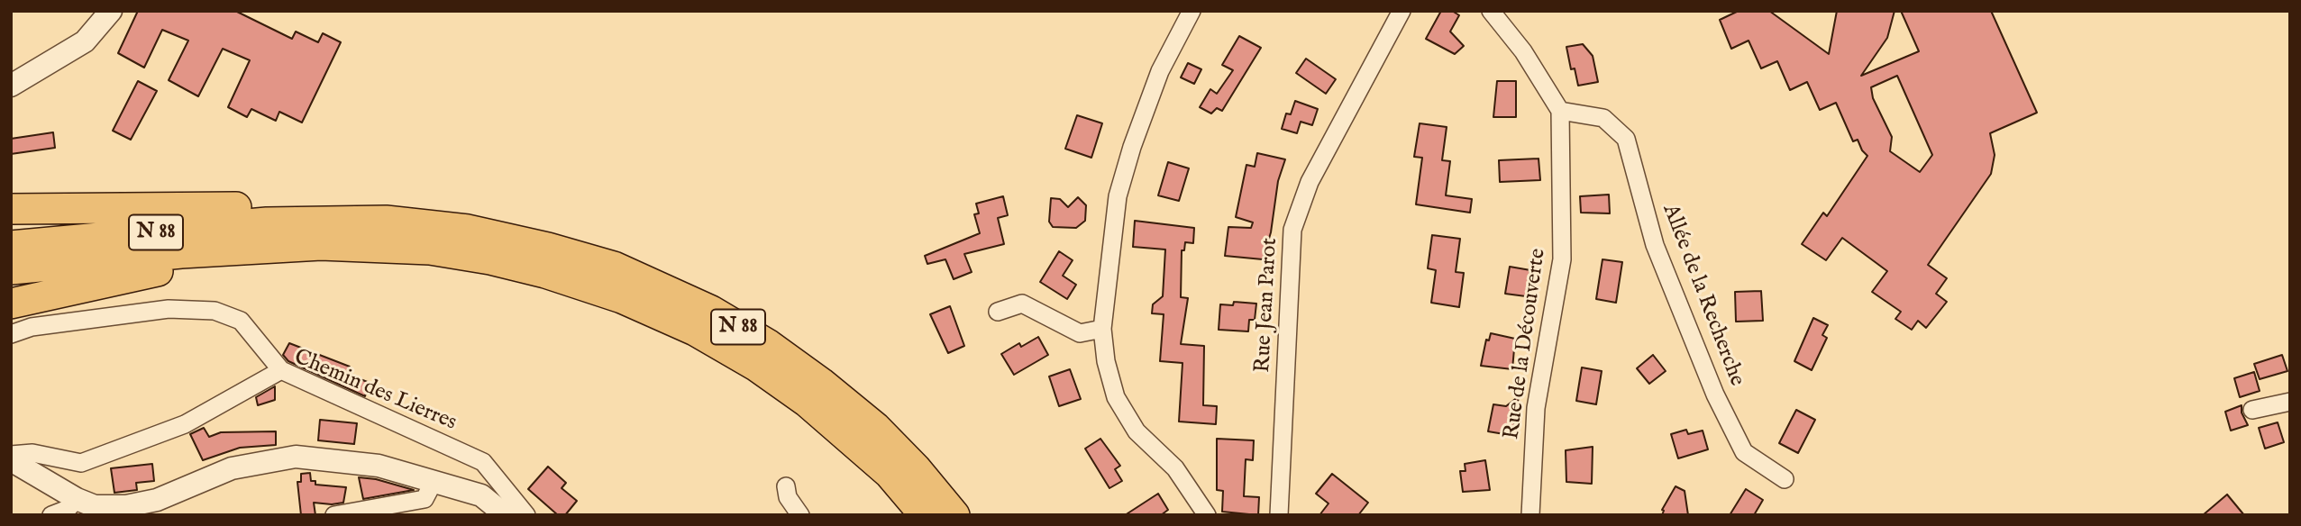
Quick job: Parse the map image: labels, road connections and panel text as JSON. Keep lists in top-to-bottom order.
{
  "streets": {
    "highway": ["N 88"],
    "street": [
      "Allée de la Recherche",
      "Rue Jean Parot",
      "Rue de la Découverte",
      "Chemin des Lierres"
    ]
  },
  "crossings": [
    ["Allée de la Recherche", "Rue de la Découverte"]
  ]
}
